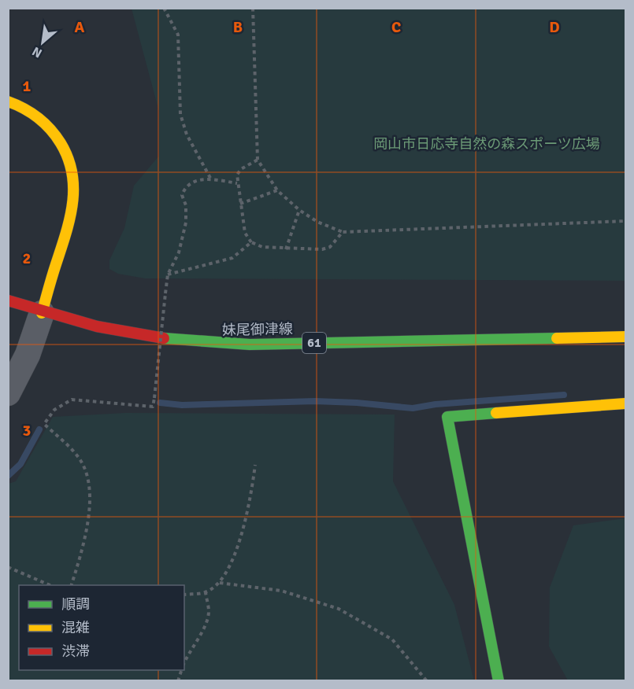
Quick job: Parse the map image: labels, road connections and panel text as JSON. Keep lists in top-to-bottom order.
{
  "streets": {
    "main road": ["妹尾御津線", "61"]
  },
  "parks": ["岡山市日応寺自然の森スポーツ広場"],
  "legend": ["順調", "混雑", "渋滞"],
  "north": "bottom left",
  "grid": {
    "columns": [
      "A",
      "B",
      "C",
      "D"
    ],
    "rows": ["1", "2", "3"]
  }
}
